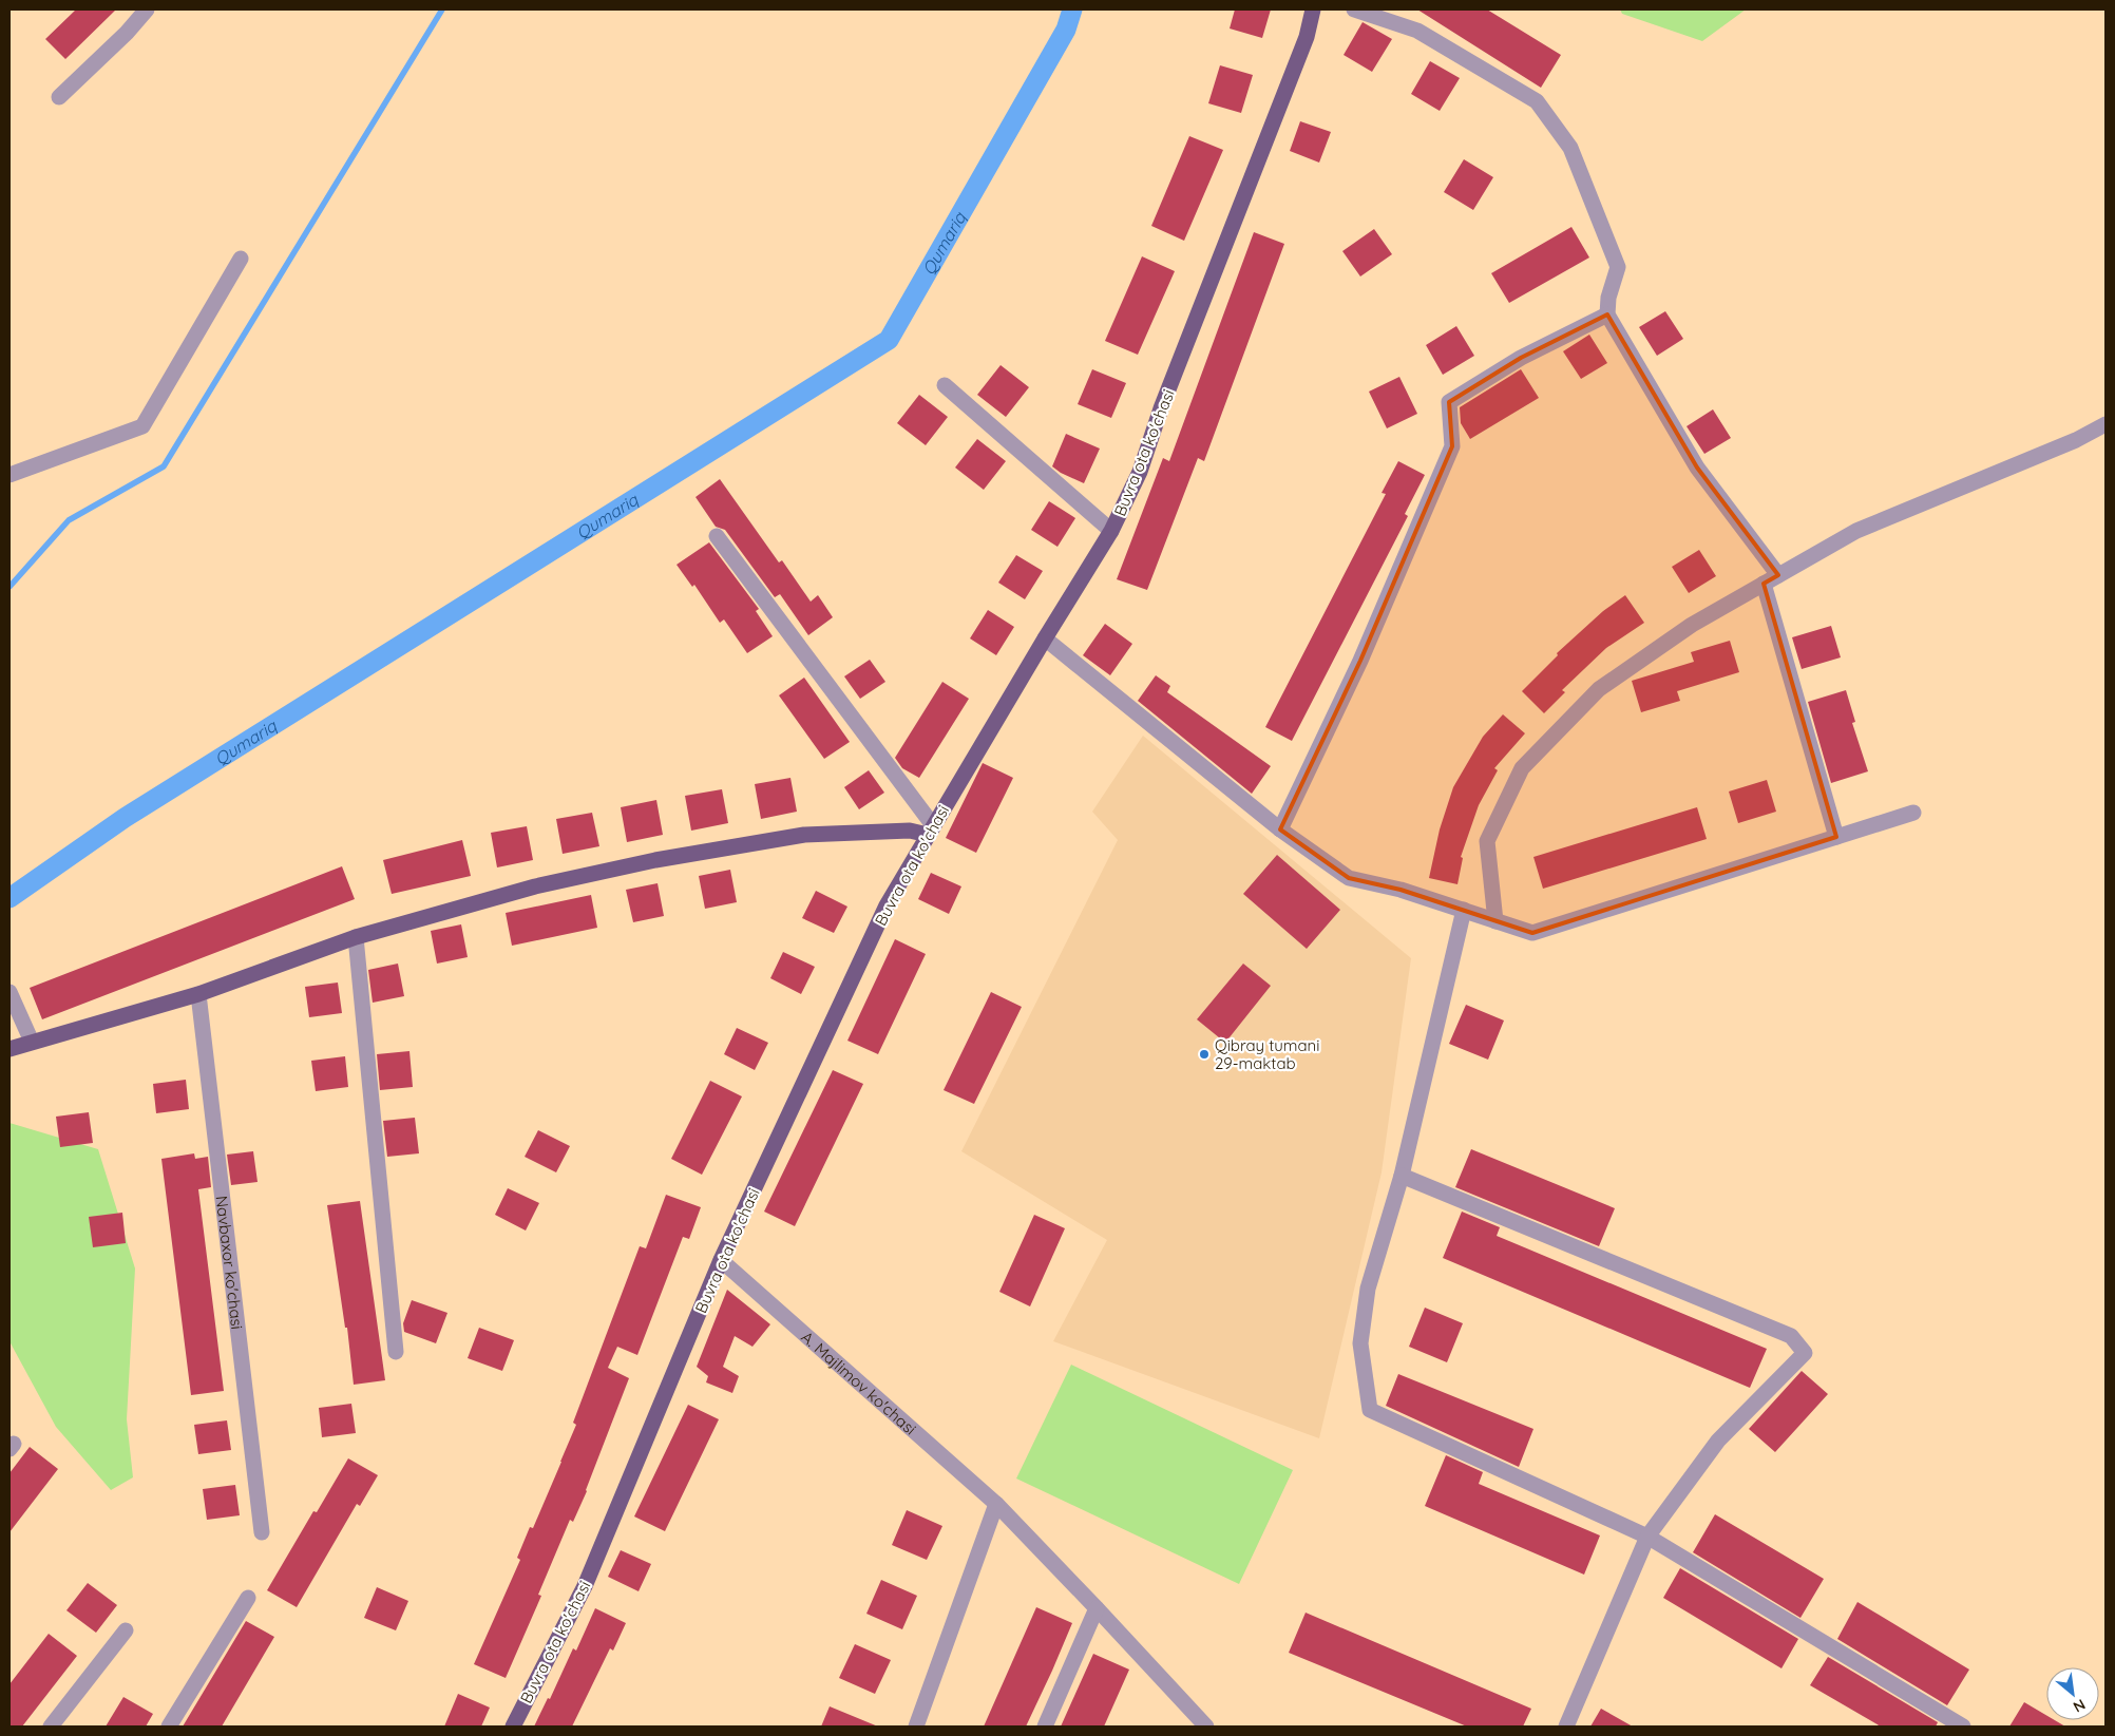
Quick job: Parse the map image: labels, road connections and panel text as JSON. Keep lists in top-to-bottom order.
{
  "streets": {
    "main road": ["Buvra ota ko'chasi"],
    "street": ["Navbaxor ko'chasi", "A. Majlimov ko'chasi"]
  },
  "crossings": [
    ["Buvra ota ko'chasi", "A. Majlimov ko'chasi"]
  ],
  "water": ["Qumariq"],
  "places": ["Qibray tumani 29-maktab"],
  "north": "bottom right"
}
